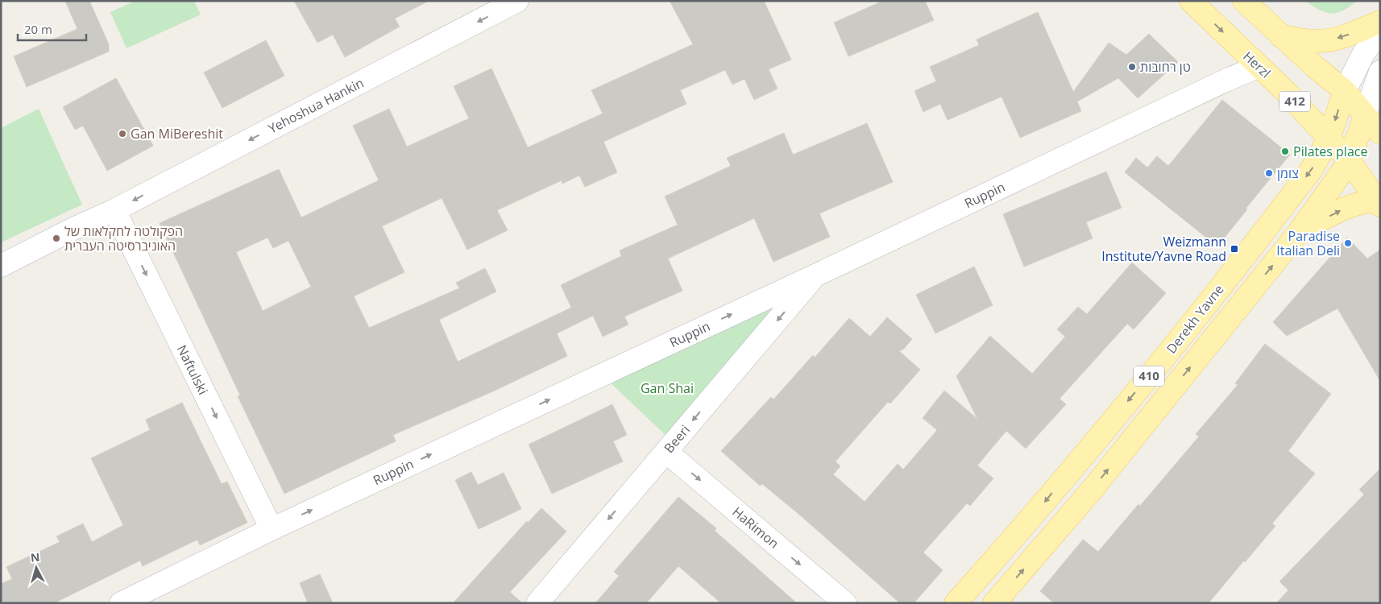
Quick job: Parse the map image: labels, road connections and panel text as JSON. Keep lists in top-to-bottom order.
{
  "streets": {
    "main road": [
      "Herzl",
      "412",
      "Derekh Yavne",
      "410"
    ],
    "street": [
      "Yehoshua Hankin",
      "Ruppin",
      "Naftulski",
      "Beeri",
      "HaRimon"
    ]
  },
  "crossings": [
    ["Herzl", "Ruppin"],
    ["Herzl", "Derekh Yavne"],
    ["Yehoshua Hankin", "Naftulski"],
    ["Ruppin", "Naftulski"],
    ["Ruppin", "Beeri"],
    ["Beeri", "HaRimon"]
  ],
  "one_way": [
    "Yehoshua Hankin",
    "Ruppin",
    "Naftulski",
    "Beeri",
    "HaRimon"
  ],
  "parks": ["Gan Shai"],
  "places": {
    "other": [
      "טן רחובות",
      "Gan MiBereshit",
      "Pilates place",
      "צומן",
      "הפקולטה לחקלאות של האוניברסיטה העברית",
      "Paradise Italian Deli"
    ],
    "transit": ["Weizmann Institute/Yavne Road"]
  },
  "scale_bar": "20 m",
  "north": "top"
}
